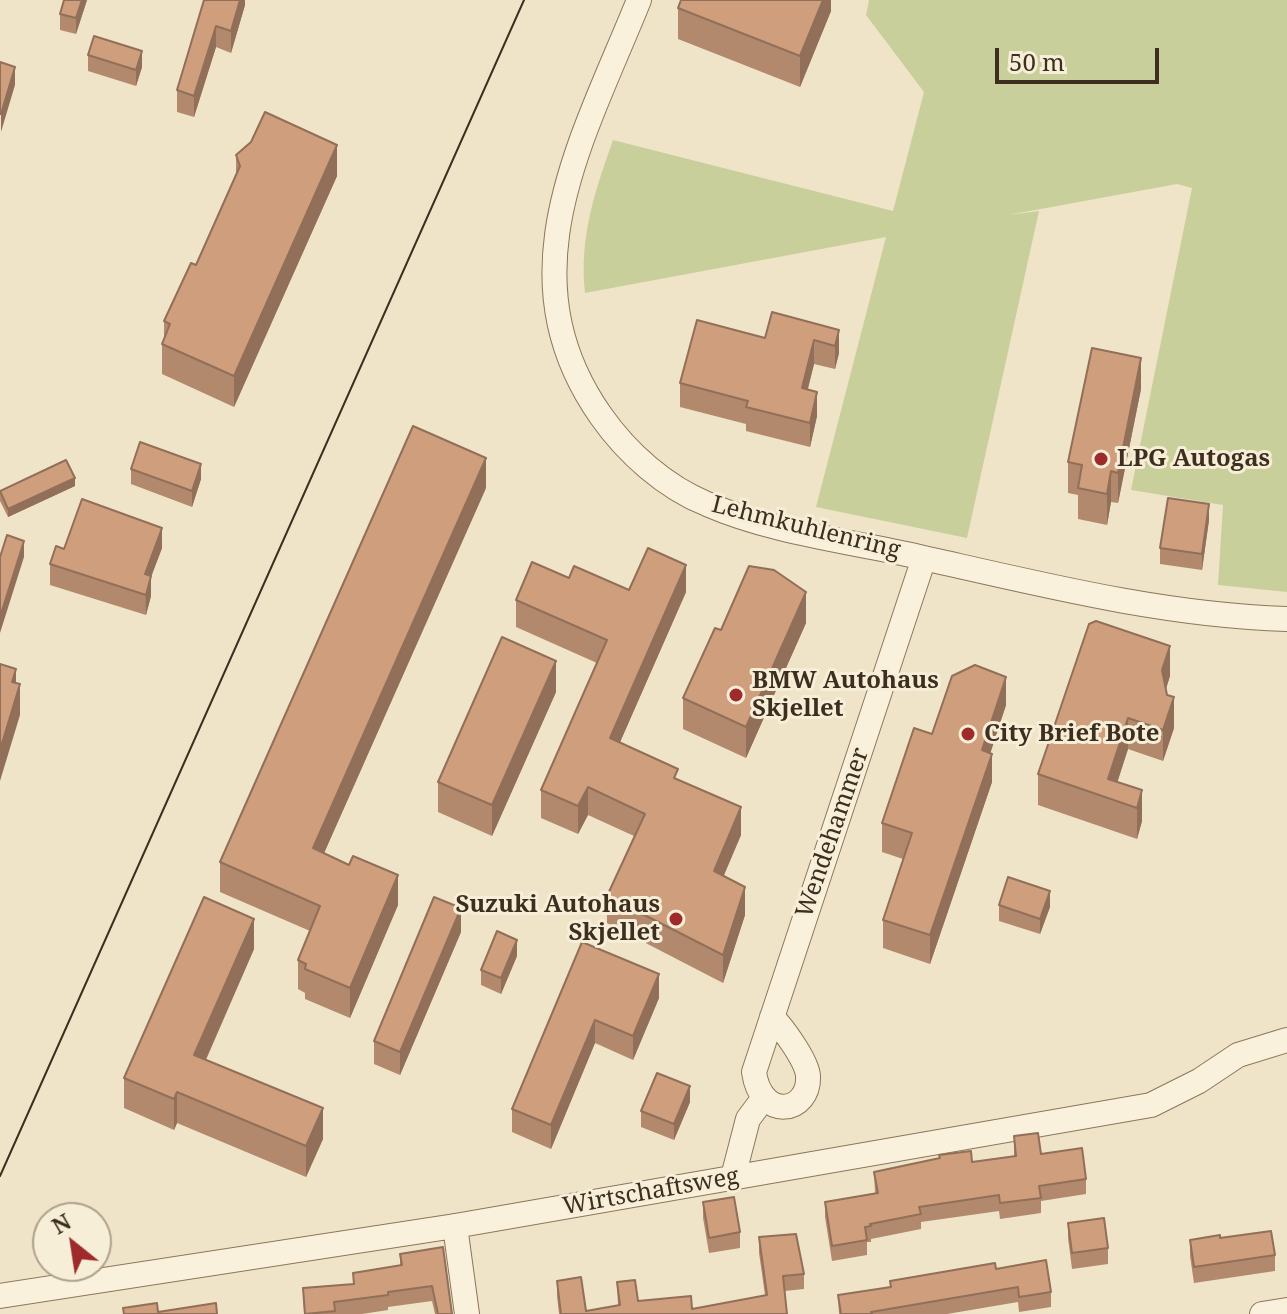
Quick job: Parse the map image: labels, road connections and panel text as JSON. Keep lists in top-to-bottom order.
{
  "streets": {
    "street": ["Lehmkuhlenring", "Wendehammer", "Wirtschaftsweg"]
  },
  "crossings": [
    ["Lehmkuhlenring", "Wendehammer"]
  ],
  "places": [
    "LPG Autogas",
    "BMW Autohaus Skjellet",
    "City Brief Bote",
    "Suzuki Autohaus Skjellet"
  ],
  "scale_bar": "50 m",
  "north": "top left"
}
